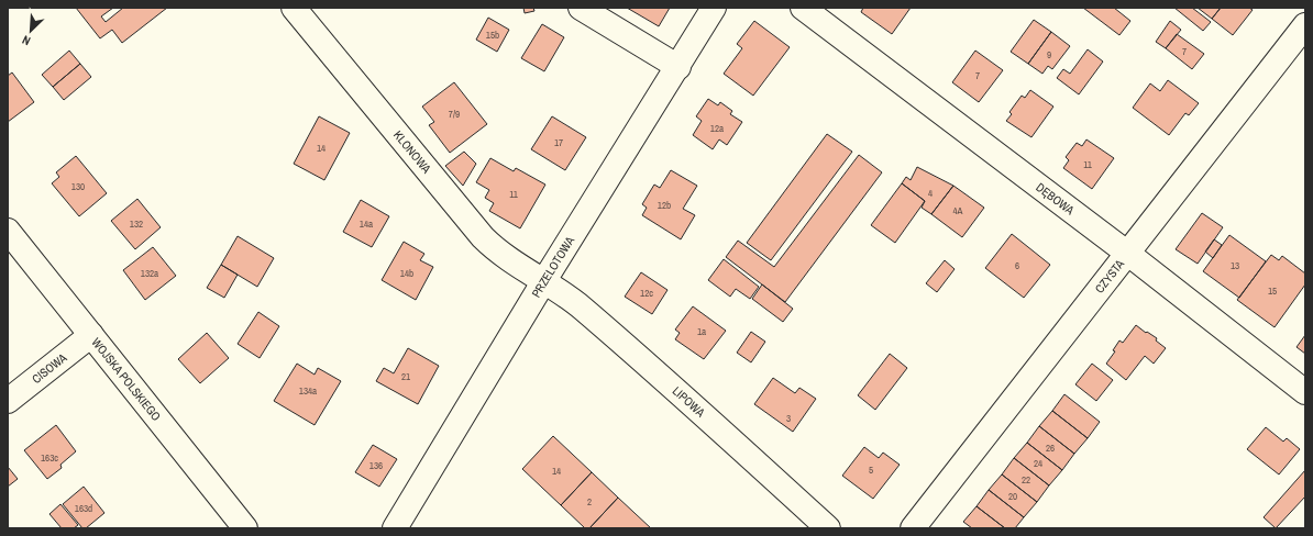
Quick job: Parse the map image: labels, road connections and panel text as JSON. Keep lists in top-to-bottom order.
{
  "streets": {
    "street": [
      "KLONOWA",
      "DĘBOWA",
      "PRZELOTOWA",
      "CZYSTA",
      "CISOWA",
      "WOJSKA POLSKIEGO",
      "LIPOWA"
    ]
  },
  "crossings": [
    ["KLONOWA", "PRZELOTOWA"],
    ["KLONOWA", "LIPOWA"],
    ["DĘBOWA", "CZYSTA"],
    ["PRZELOTOWA", "LIPOWA"],
    ["CISOWA", "WOJSKA POLSKIEGO"]
  ],
  "house_numbers": [
    "15b",
    "7",
    "9",
    "7",
    "7/9",
    "12a",
    "17",
    "14",
    "11",
    "130",
    "4",
    "11",
    "12b",
    "4A",
    "132",
    "14a",
    "6",
    "13",
    "132a",
    "14b",
    "15",
    "12c",
    "1a",
    "21",
    "134a",
    "3",
    "26",
    "163c",
    "24",
    "136",
    "5",
    "14",
    "22",
    "20",
    "2",
    "163d"
  ],
  "north": "bottom left"
}
